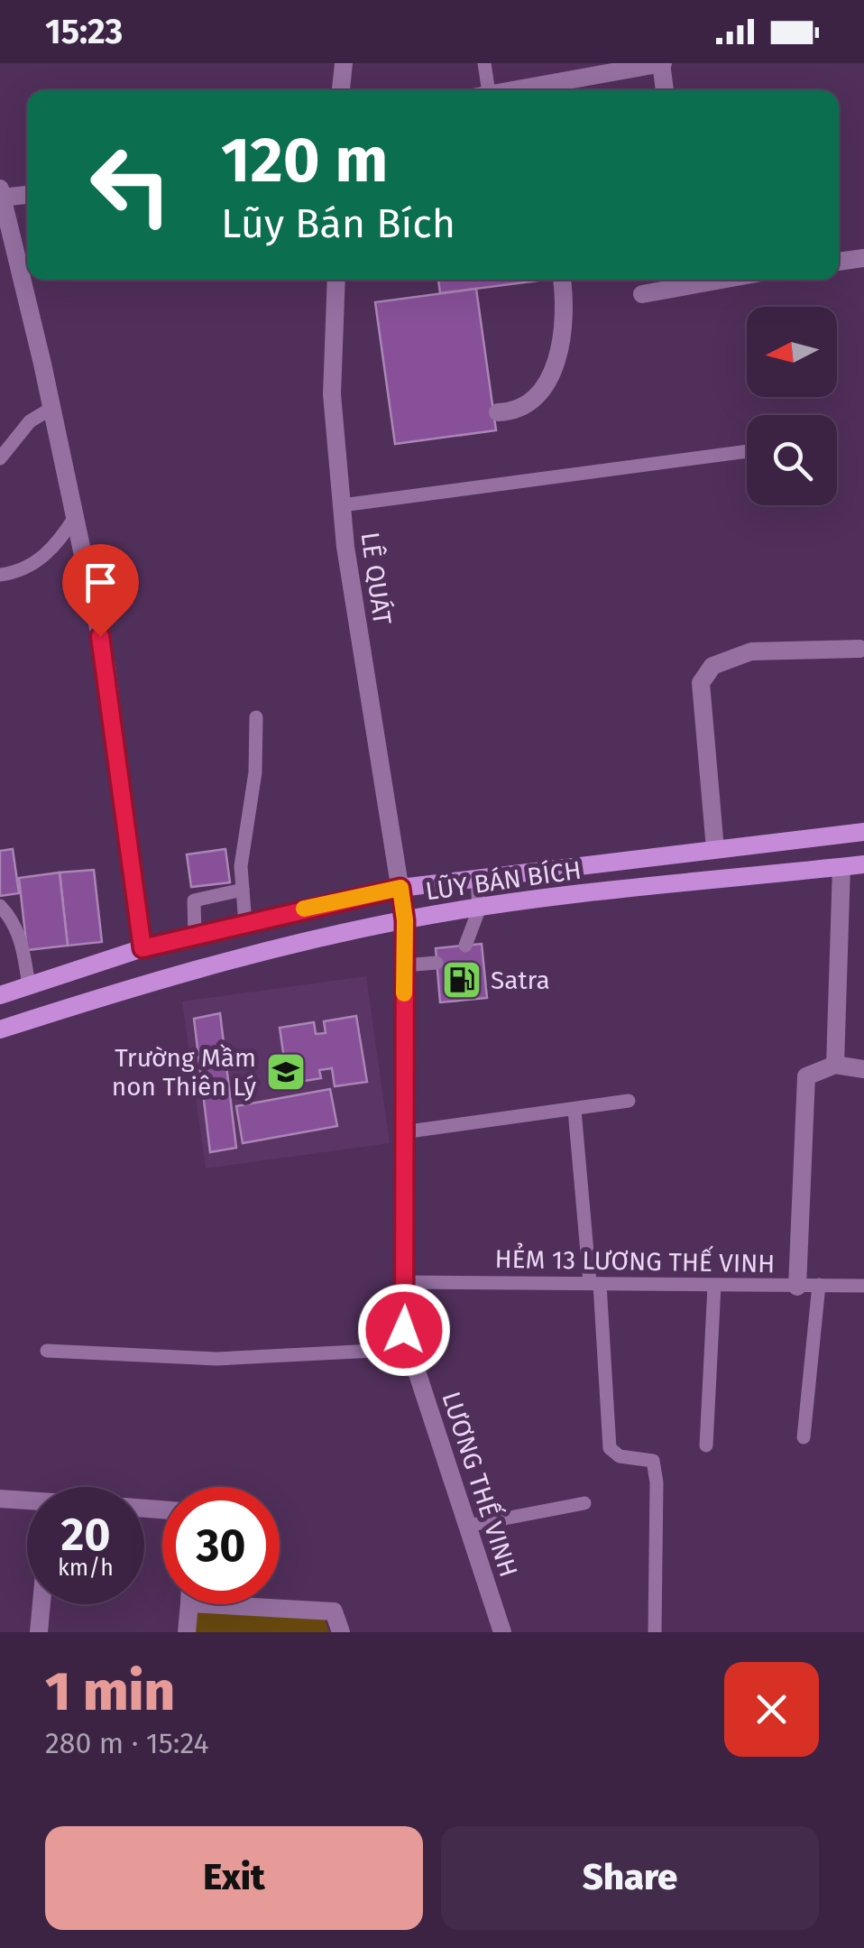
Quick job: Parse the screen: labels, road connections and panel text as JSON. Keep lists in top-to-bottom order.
{
  "streets": {
    "main road": ["LŨY BÁN BÍCH"],
    "street": ["LÊ QUÁT", "LƯƠNG THẾ VINH"],
    "lane": ["HẺM 13 LƯƠNG THẾ VINH"]
  },
  "crossings": [
    ["LÊ QUÁT", "LŨY BÁN BÍCH"],
    ["LÊ QUÁT", "LƯƠNG THẾ VINH"],
    ["LŨY BÁN BÍCH", "LƯƠNG THẾ VINH"],
    ["HẺM 13 LƯƠNG THẾ VINH", "LƯƠNG THẾ VINH"]
  ],
  "places": {
    "fuel station": ["Satra"],
    "school or university": ["Trường Mầm non Thiên Lý"]
  },
  "north": "left",
  "page": {
    "status": "15:23",
    "turn": ["120 m", "Lũy Bán Bích"],
    "speed": "20 km/h",
    "limit": "30",
    "heading": ["1 min", "280 m · 15:24"],
    "buttons": ["Exit", "Share"]
  }
}
